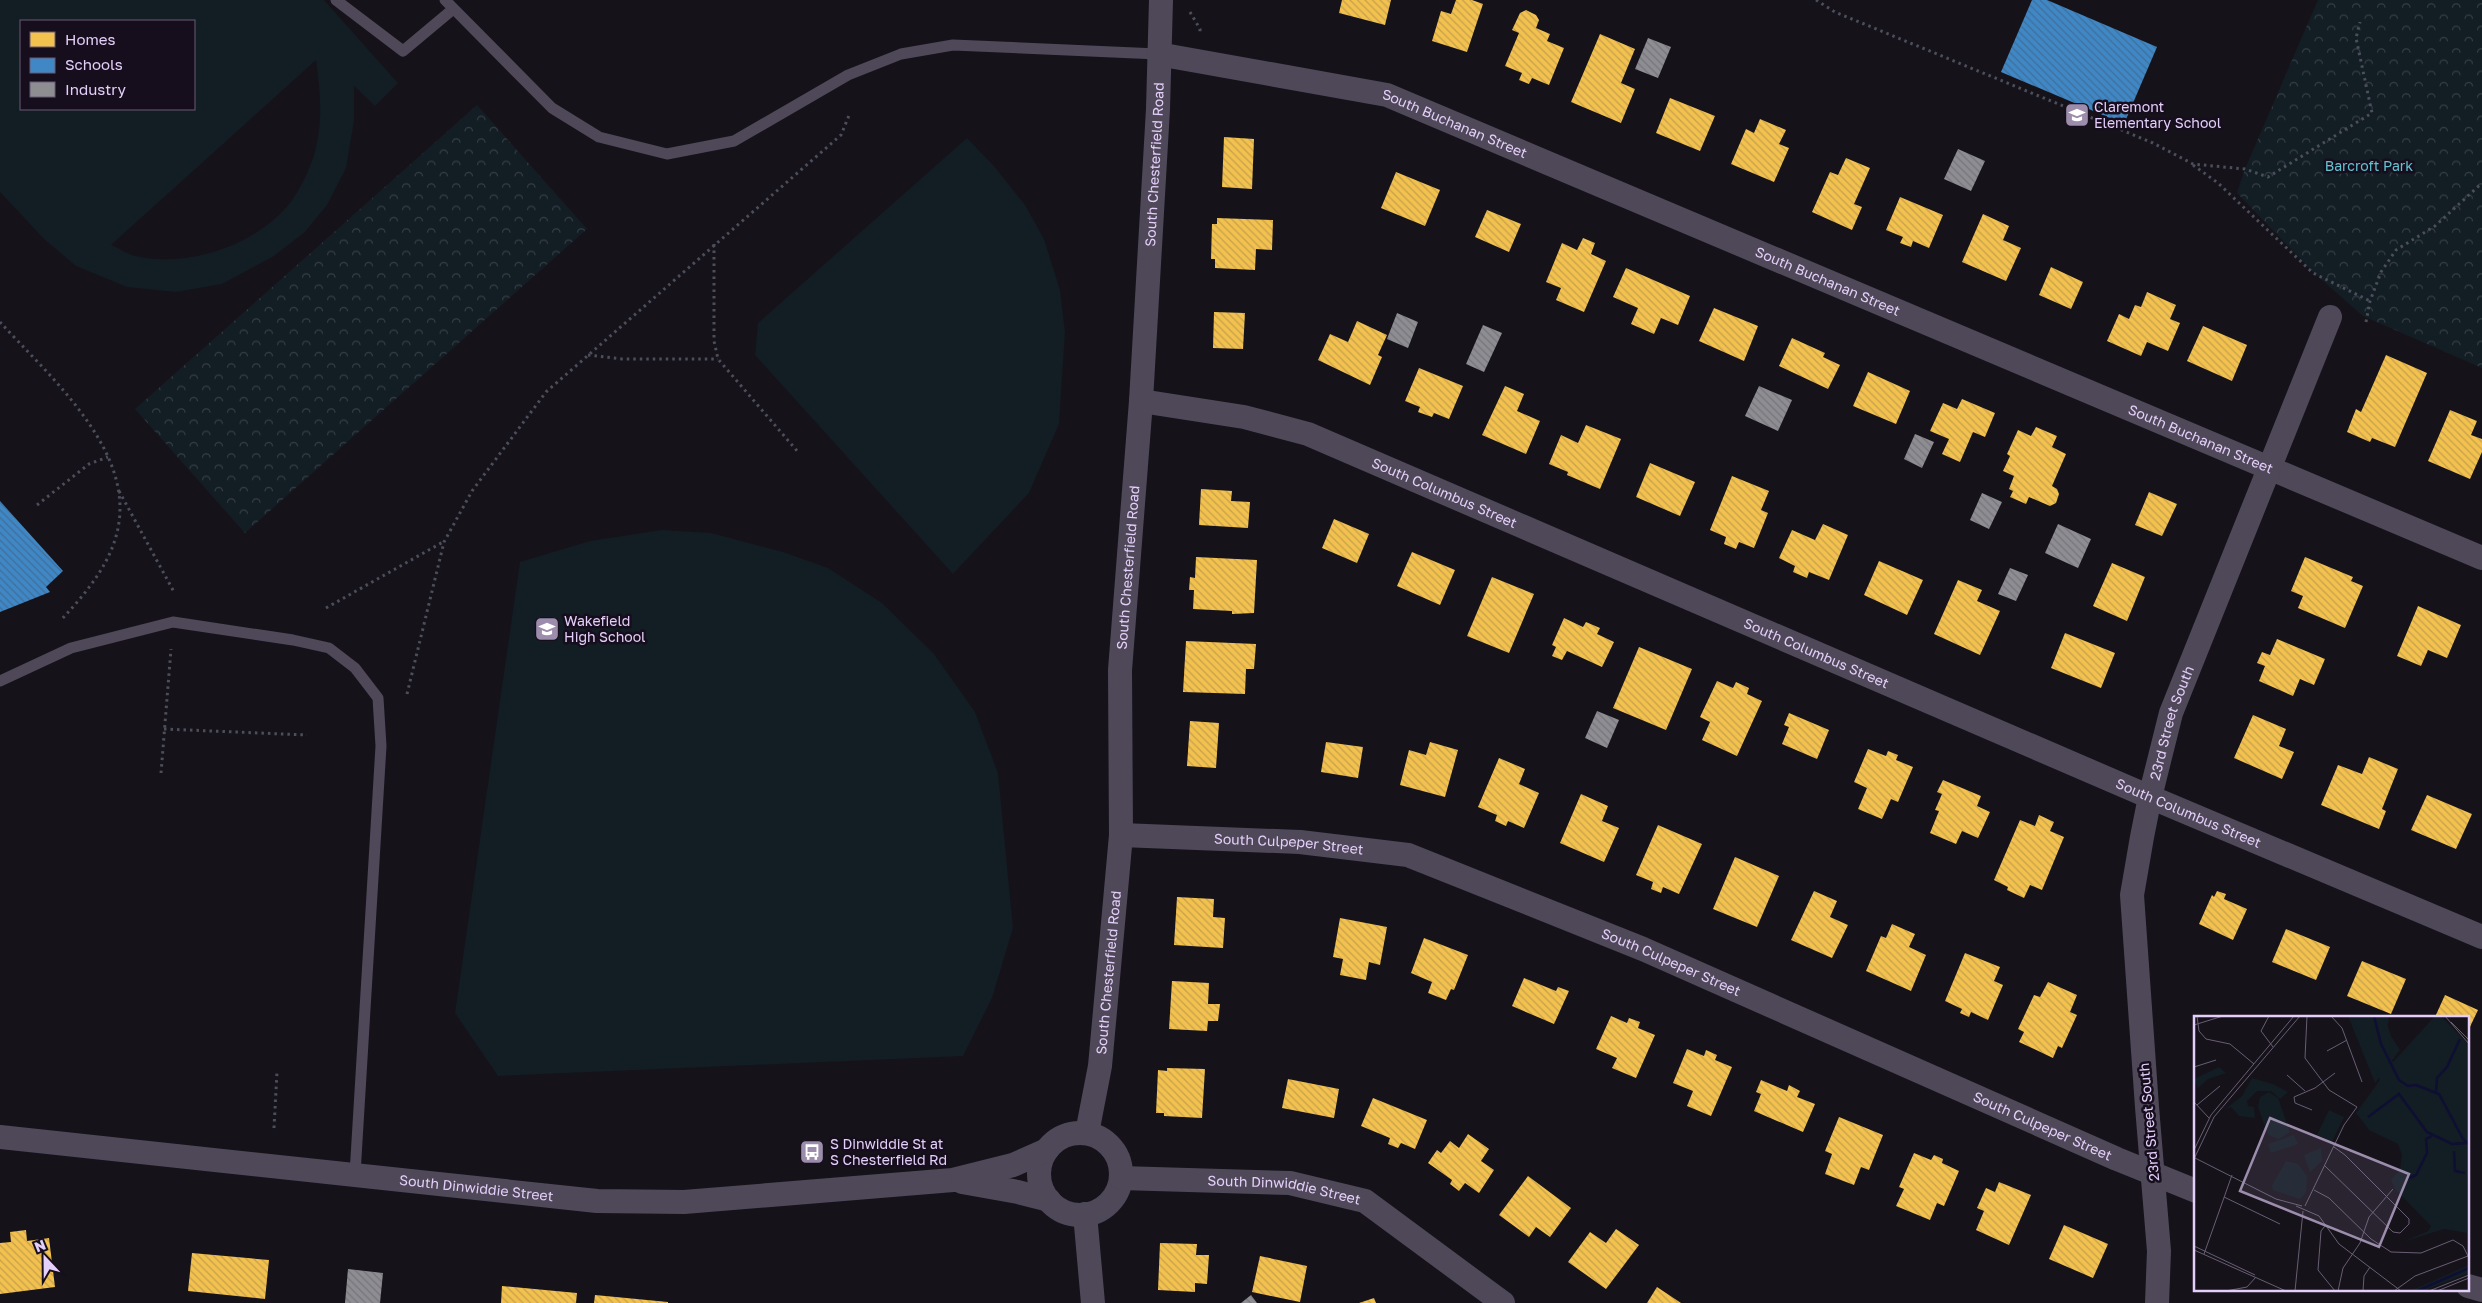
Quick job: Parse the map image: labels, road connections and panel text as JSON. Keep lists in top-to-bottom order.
{
  "streets": {
    "street": [
      "South Buchanan Street",
      "South Chesterfield Road",
      "South Columbus Street",
      "23rd Street South",
      "South Culpeper Street",
      "South Dinwiddie Street"
    ]
  },
  "crossings": [
    ["South Buchanan Street", "South Chesterfield Road"],
    ["South Buchanan Street", "23rd Street South"],
    ["South Chesterfield Road", "South Columbus Street"],
    ["South Chesterfield Road", "South Culpeper Street"],
    ["South Chesterfield Road", "South Dinwiddie Street"],
    ["South Columbus Street", "23rd Street South"],
    ["23rd Street South", "South Culpeper Street"]
  ],
  "parks": ["Barcroft Park"],
  "places": {
    "school or university": ["Claremont Elementary School", "Wakefield High School"],
    "bus stop": ["S Dinwiddie St at S Chesterfield Rd"]
  },
  "legend": ["Homes", "Schools", "Industry"],
  "north": "top"
}
